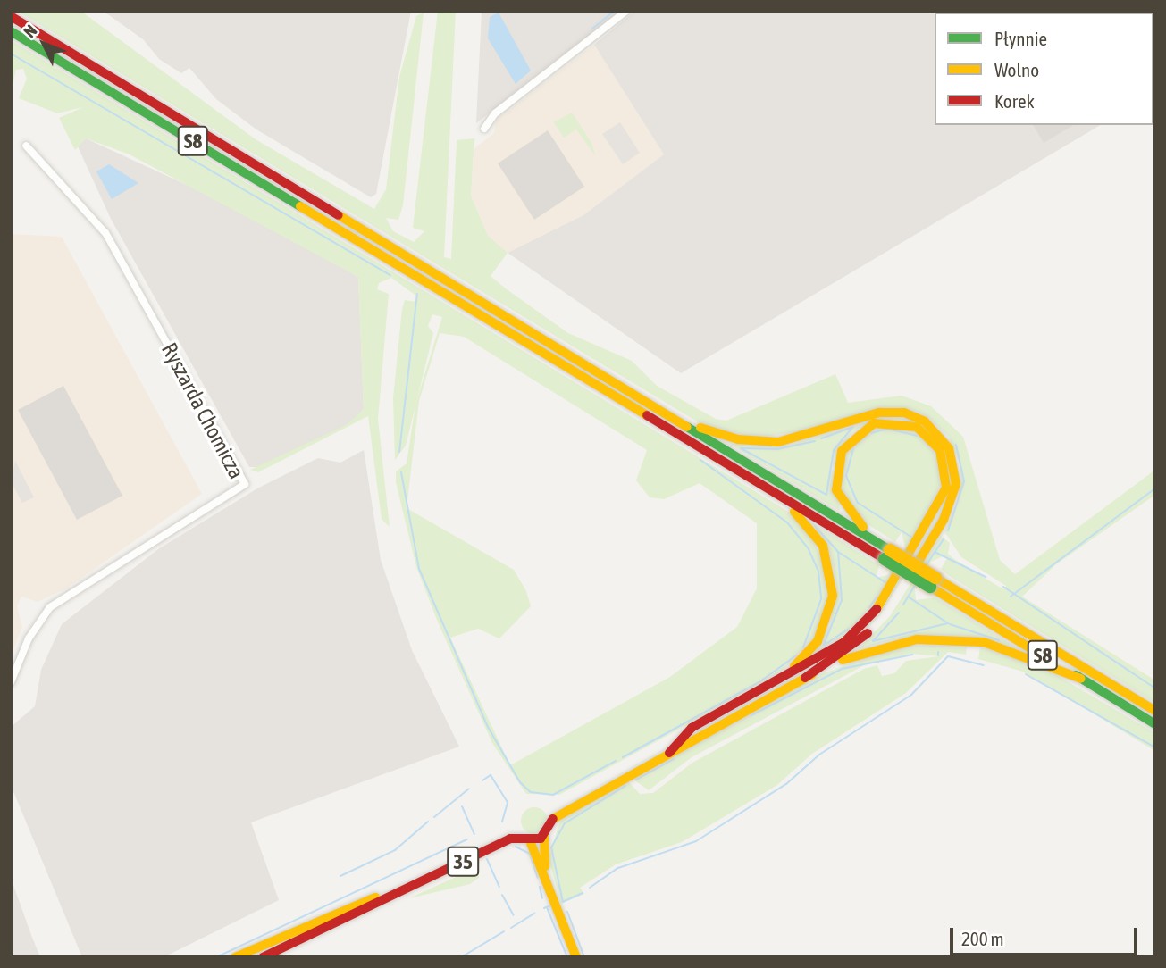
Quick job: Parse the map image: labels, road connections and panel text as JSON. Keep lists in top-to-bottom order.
{
  "streets": {
    "main road": ["S8", "35"],
    "street": ["Ryszarda Chomicza"]
  },
  "legend": ["Płynnie", "Wolno", "Korek"],
  "scale_bar": "200 m",
  "north": "top left"
}
